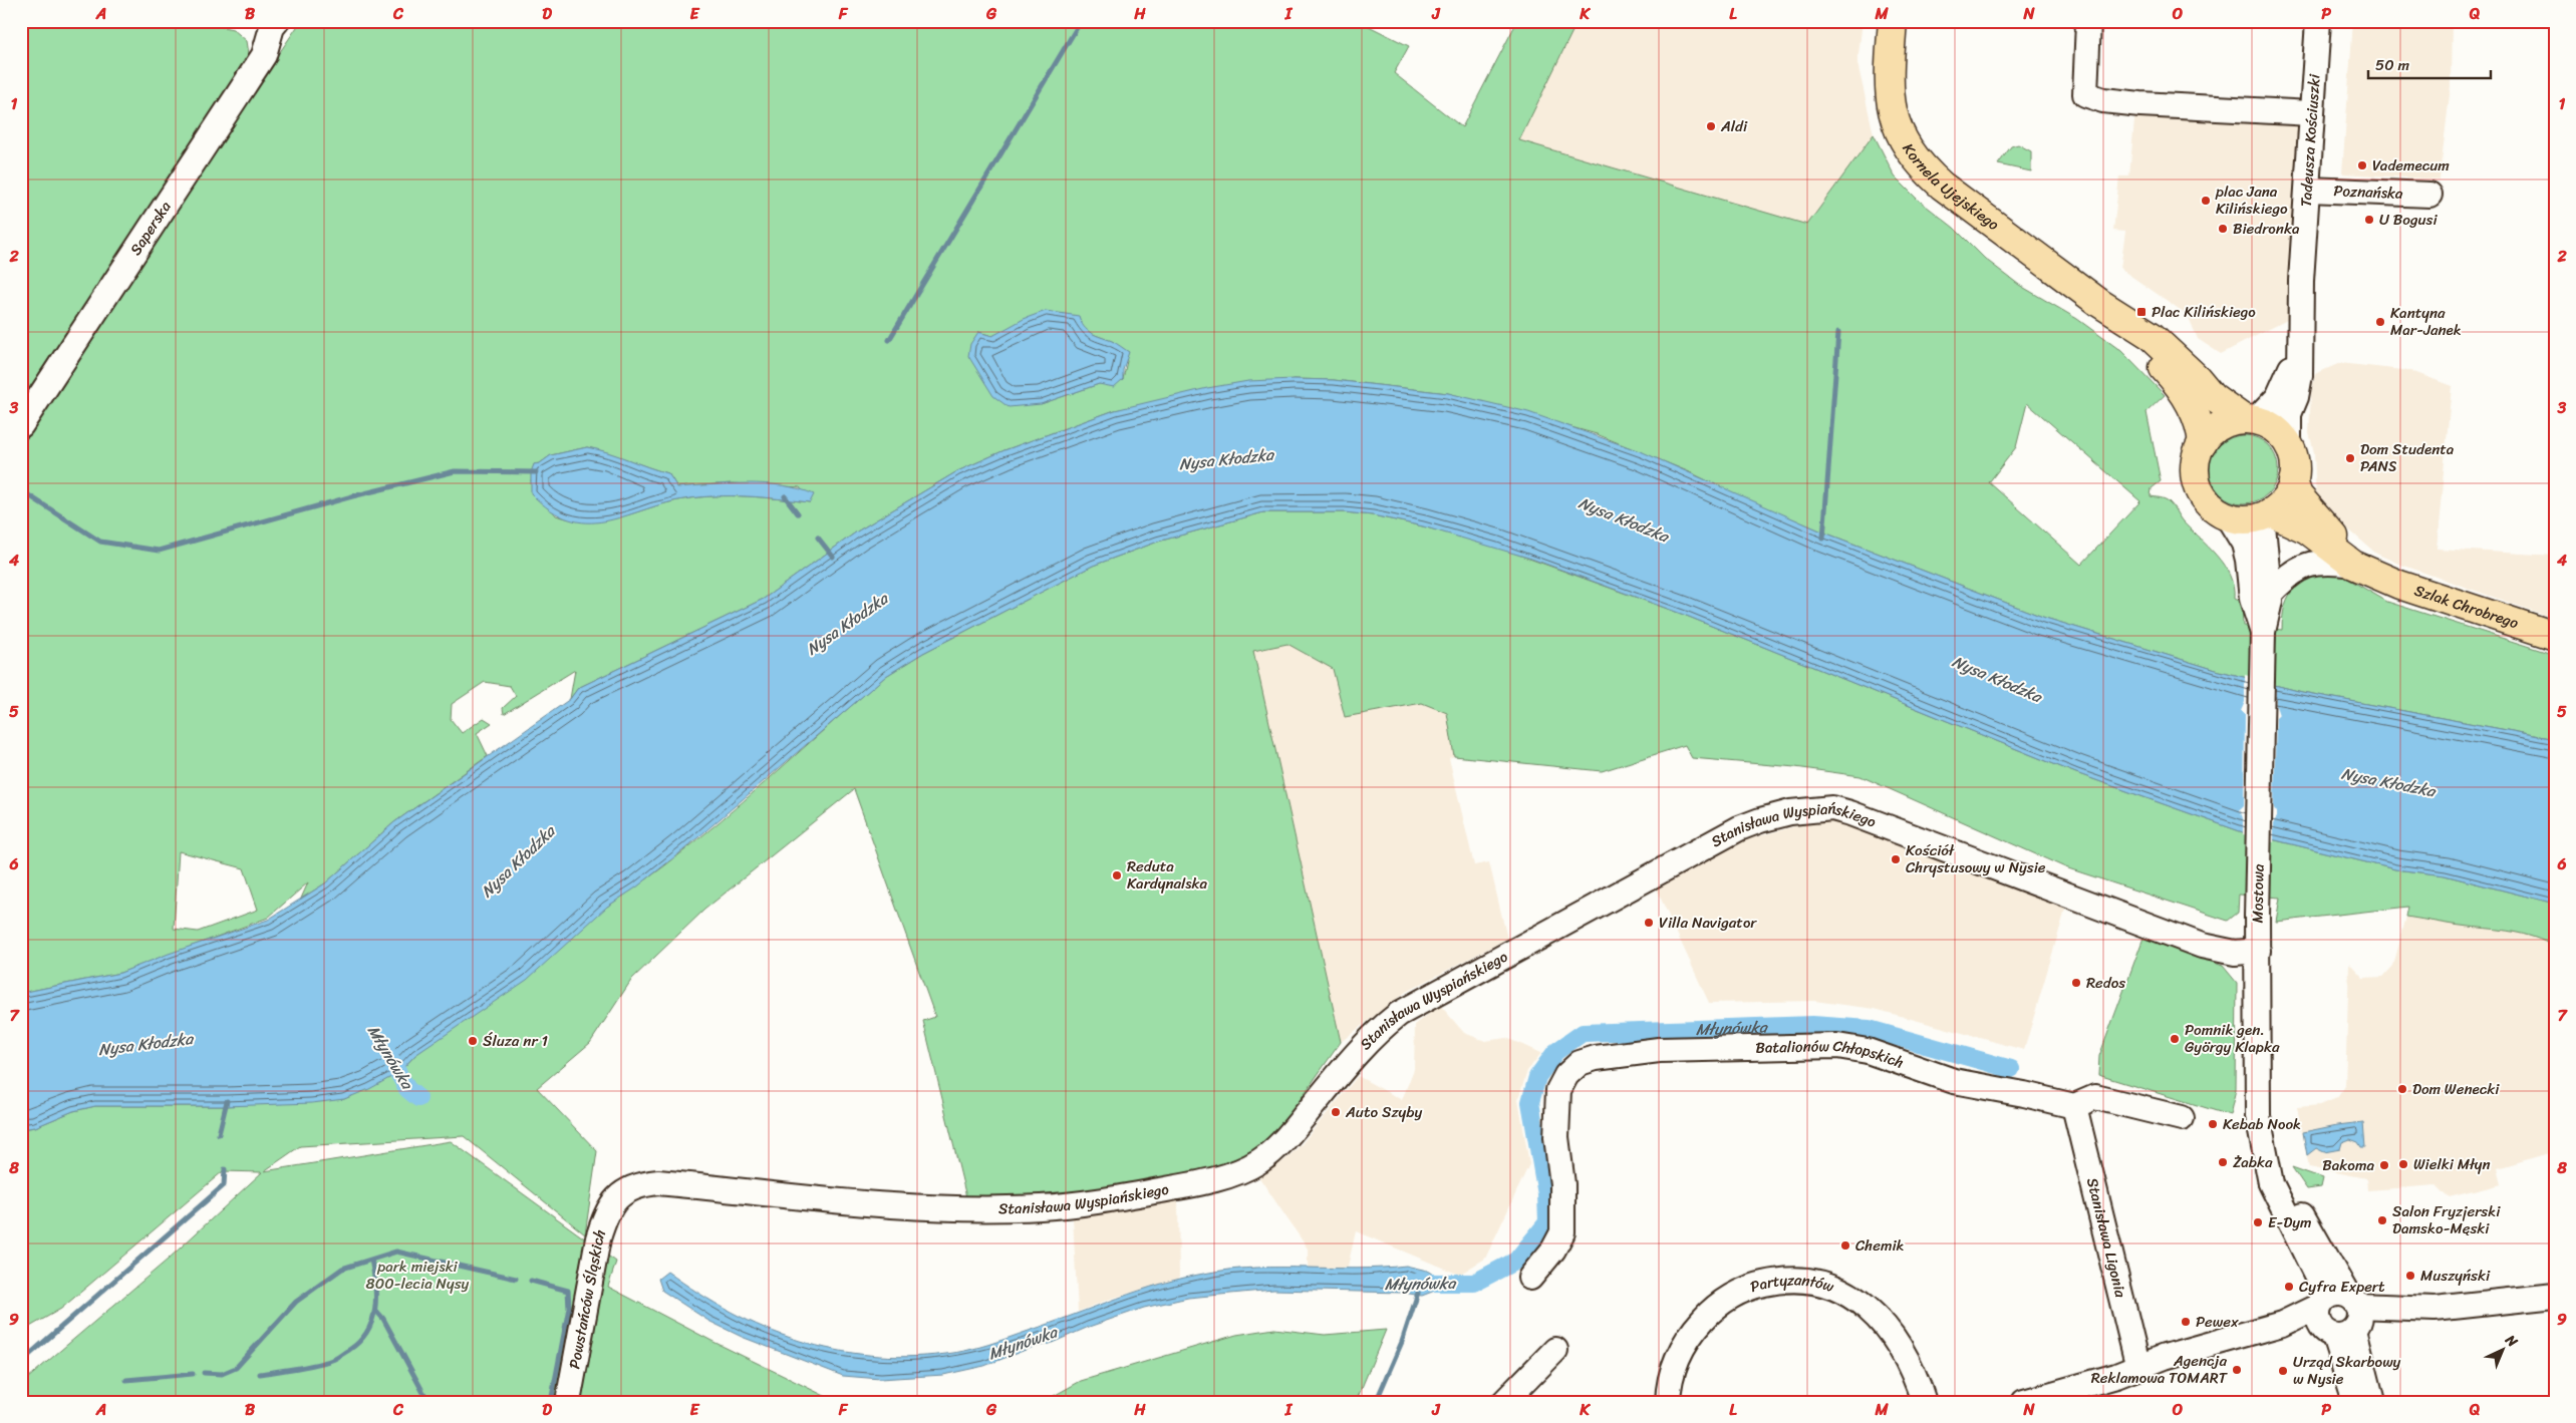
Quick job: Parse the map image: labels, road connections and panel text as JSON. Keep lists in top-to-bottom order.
{
  "streets": {
    "main road": ["Kornela Ujejskiego", "Szlak Chrobrego"],
    "street": [
      "Tadeusza Kościuszki",
      "Poznańska",
      "Saperska",
      "Stanisława Wyspiańskiego",
      "Mostowa",
      "Batalionów Chłopskich",
      "Stanisława Ligonia",
      "Partyzantów",
      "Powstańców Śląskich"
    ]
  },
  "crossings": [
    ["Tadeusza Kościuszki", "Kornela Ujejskiego"],
    ["Tadeusza Kościuszki", "Poznańska"],
    ["Tadeusza Kościuszki", "Szlak Chrobrego"],
    ["Tadeusza Kościuszki", "Mostowa"],
    ["Kornela Ujejskiego", "Szlak Chrobrego"],
    ["Kornela Ujejskiego", "Mostowa"],
    ["Szlak Chrobrego", "Mostowa"],
    ["Stanisława Wyspiańskiego", "Mostowa"],
    ["Stanisława Wyspiańskiego", "Powstańców Śląskich"],
    ["Batalionów Chłopskich", "Stanisława Ligonia"]
  ],
  "water": ["Nysa Kłodzka", "Młynówka"],
  "parks": ["park miejski 800-lecia Nysy"],
  "places": {
    "other": [
      "Aldi",
      "Vademecum",
      "plac Jana Kilińskiego",
      "U Bogusi",
      "Biedronka",
      "Kantyna Mar-Janek",
      "Dom Studenta PANS",
      "Kościół Chrystusowy w Nysie",
      "Reduta Kardynalska",
      "Villa Navigator",
      "Redos",
      "Pomnik gen. György Klapka",
      "Śluza nr 1",
      "Dom Wenecki",
      "Auto Szyby",
      "Kebab Nook",
      "Żabka",
      "Wielki Młyn",
      "Bakoma",
      "Salon Fryzjerski Damsko-Męski",
      "E-Dym",
      "Chemik",
      "Muszyński",
      "Cyfra Expert",
      "Pewex",
      "Agencja Reklamowa TOMART",
      "Urząd Skarbowy w Nysie"
    ],
    "transit": ["Plac Kilińskiego"]
  },
  "scale_bar": "50 m",
  "north": "top right",
  "grid": {
    "columns": [
      "A",
      "B",
      "C",
      "D",
      "E",
      "F",
      "G",
      "H",
      "I",
      "J",
      "K",
      "L",
      "M",
      "N",
      "O",
      "P",
      "Q"
    ],
    "rows": [
      "1",
      "2",
      "3",
      "4",
      "5",
      "6",
      "7",
      "8",
      "9"
    ]
  }
}
